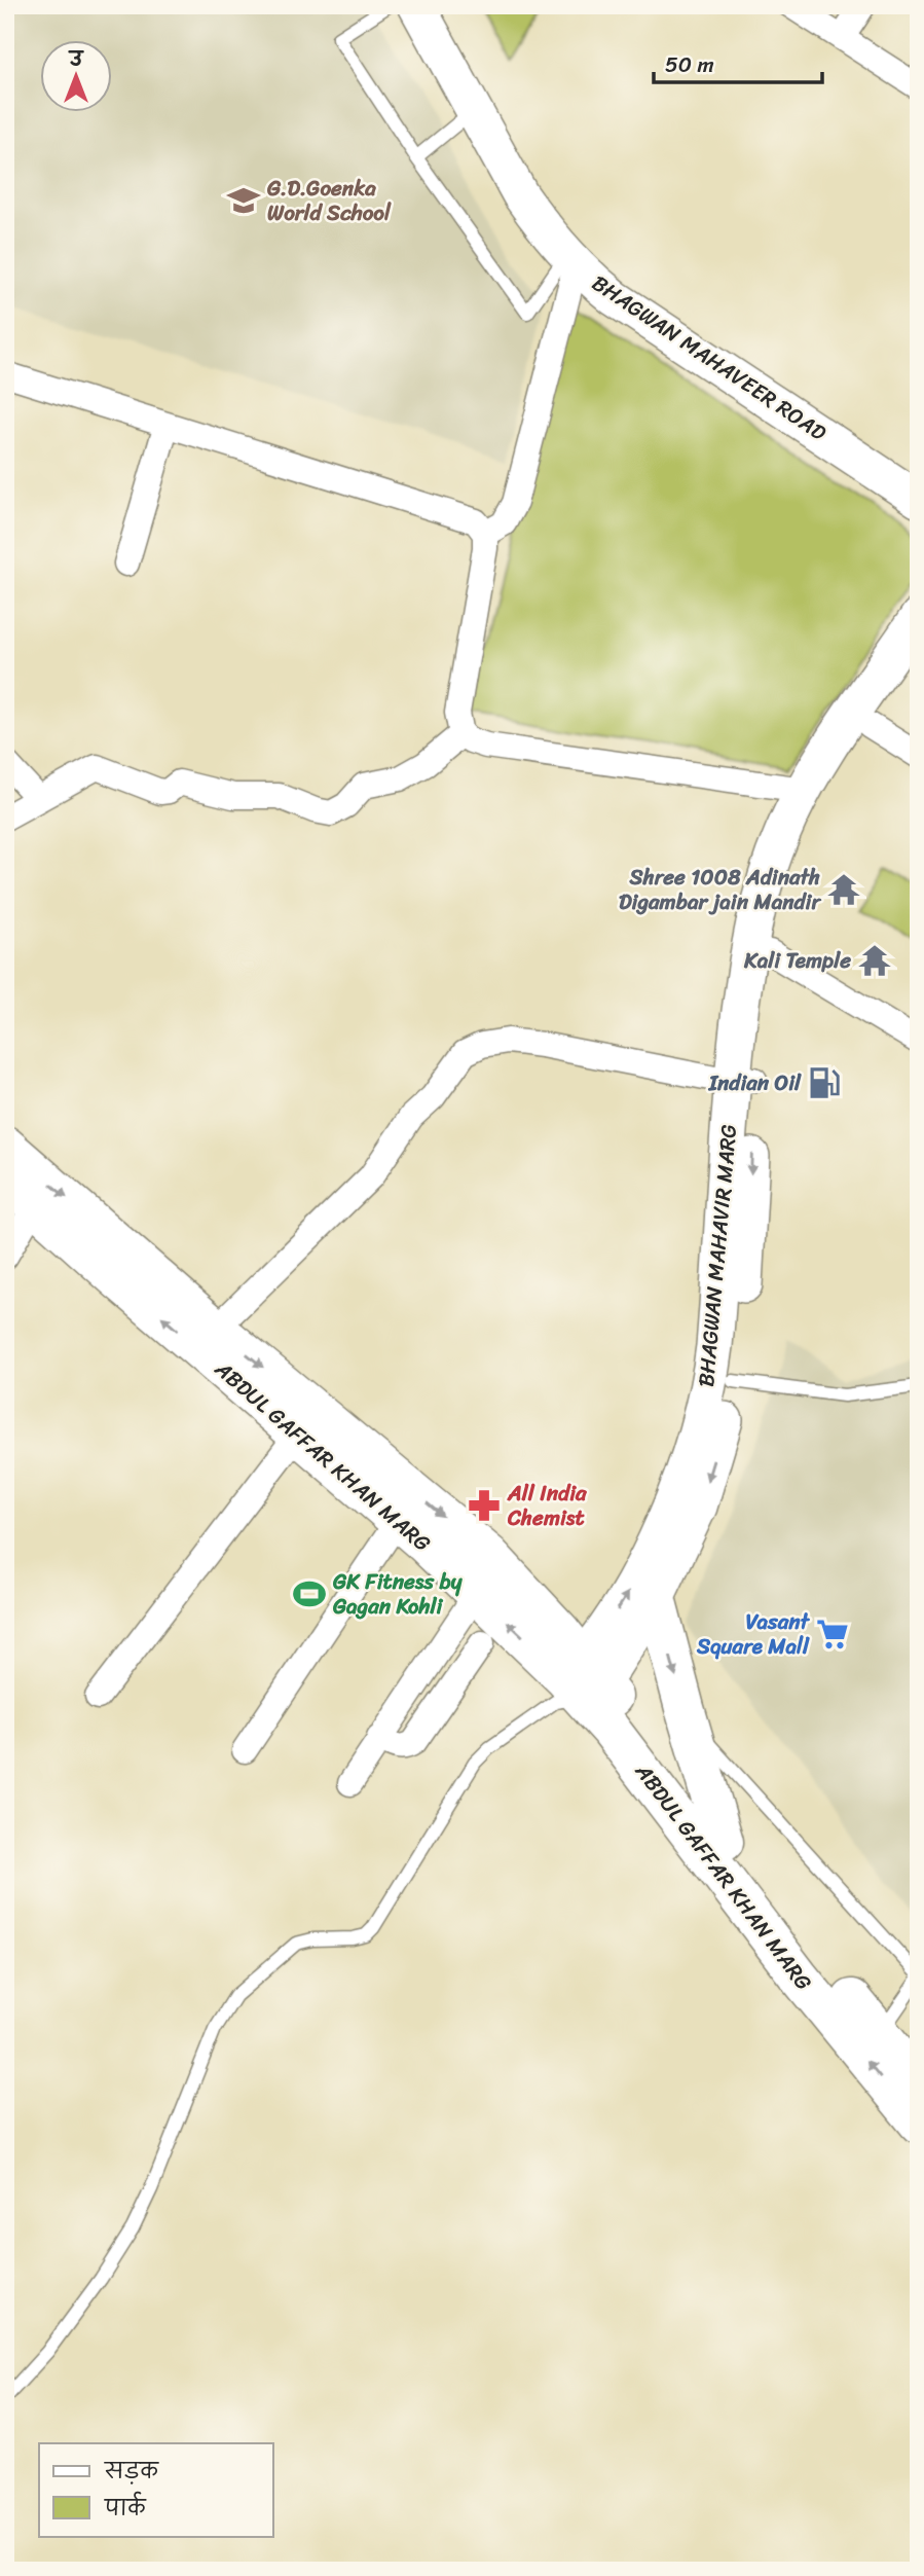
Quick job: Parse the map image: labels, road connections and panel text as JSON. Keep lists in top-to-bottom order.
{
  "streets": {
    "main road": ["ABDUL GAFFAR KHAN MARG"],
    "street": ["BHAGWAN MAHAVEER ROAD", "BHAGWAN MAHAVIR MARG"]
  },
  "crossings": [
    ["BHAGWAN MAHAVIR MARG", "ABDUL GAFFAR KHAN MARG"]
  ],
  "places": {
    "school or university": ["G.D.Goenka World School"],
    "temple": ["Shree 1008 Adinath Digambar jain Mandir", "Kali Temple"],
    "fuel station": ["Indian Oil"],
    "pharmacy": ["All India Chemist"],
    "sports": ["GK Fitness by Gagan Kohli"],
    "supermarket": ["Vasant Square Mall"]
  },
  "legend": ["सड़क", "पार्क"],
  "scale_bar": "50 m",
  "north": "top"
}
